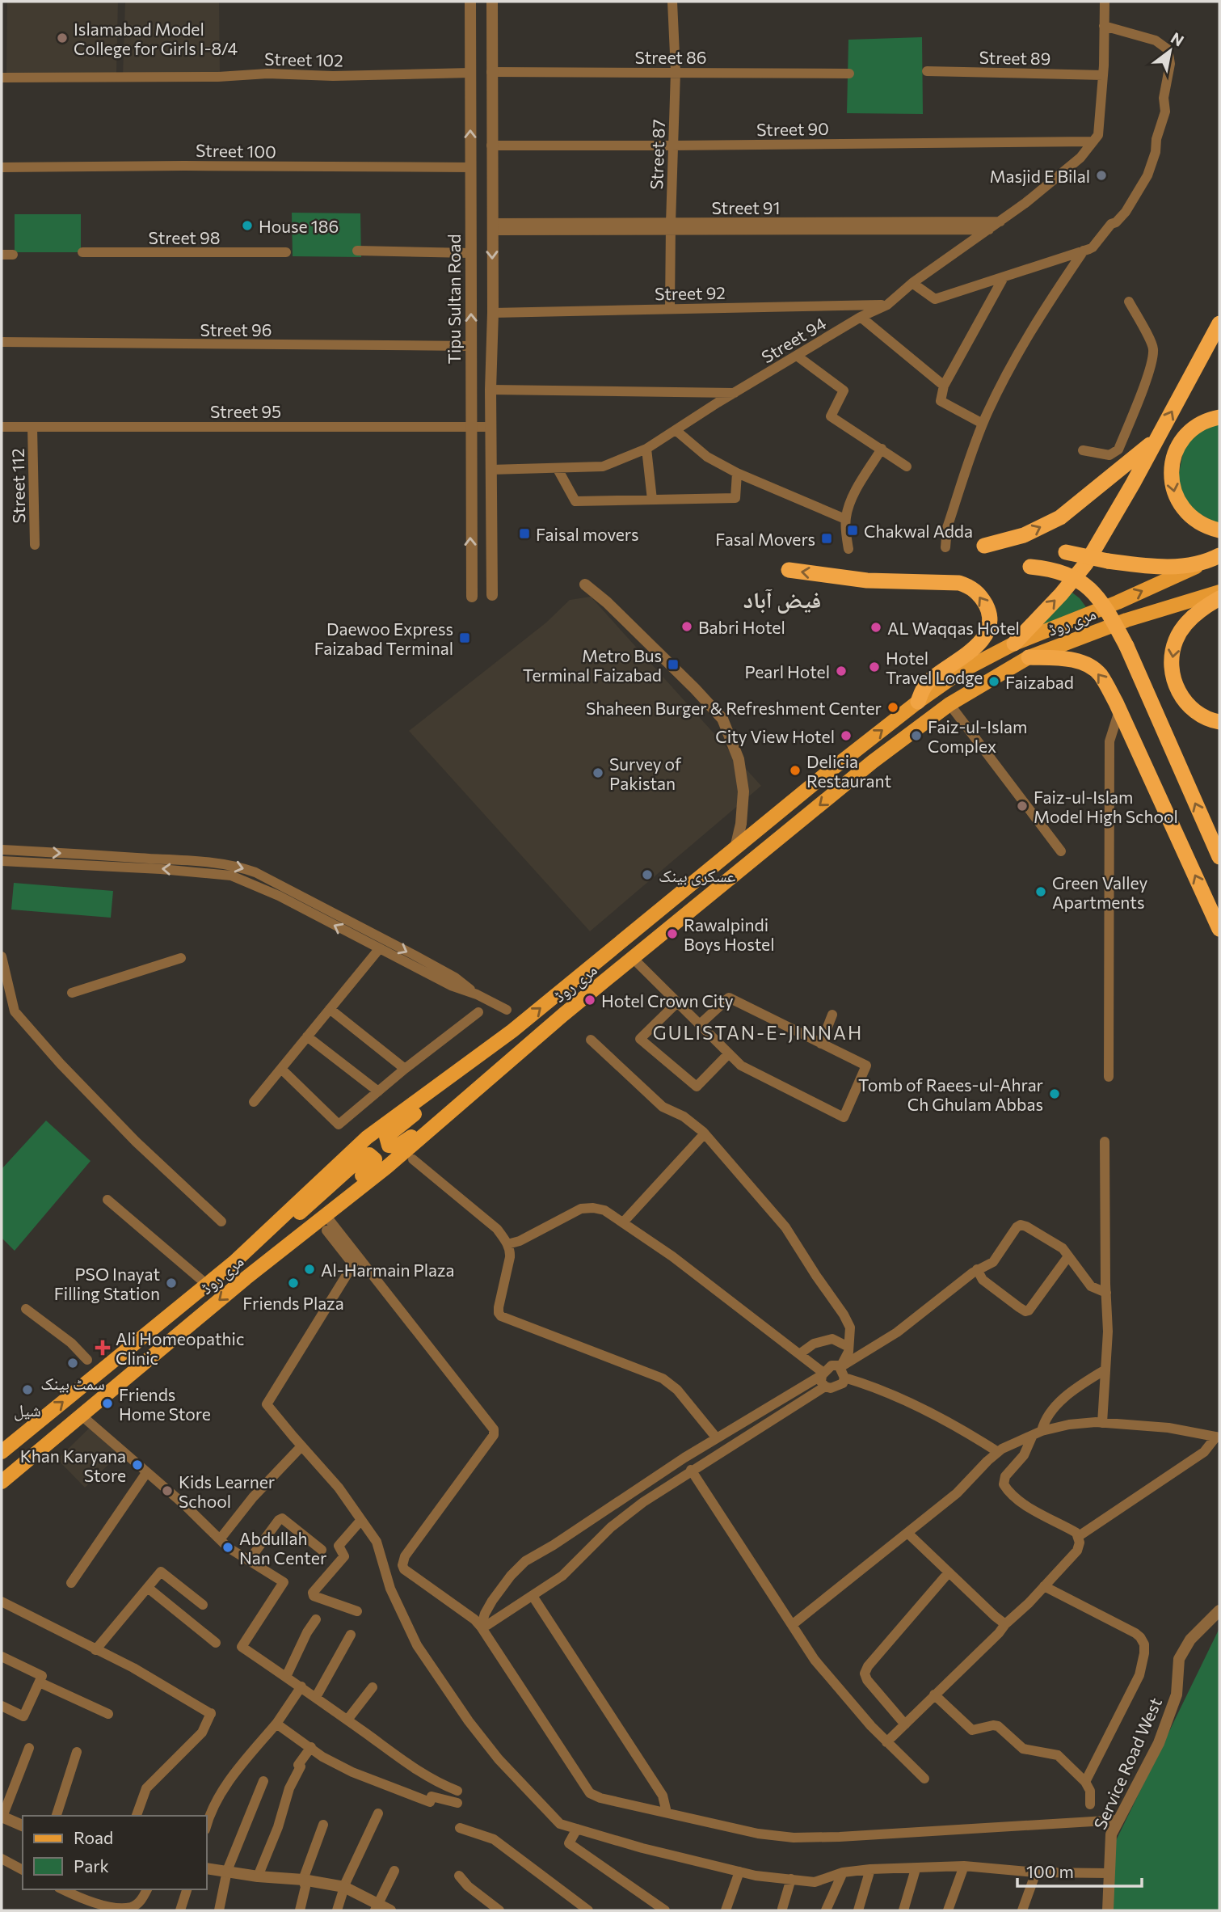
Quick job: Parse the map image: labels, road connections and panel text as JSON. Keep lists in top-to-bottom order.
{
  "streets": {
    "main road": ["مری روڈ"],
    "street": [
      "Street 86",
      "Street 89",
      "Street 102",
      "Street 90",
      "Street 100",
      "Street 87",
      "Street 91",
      "Street 98",
      "Street 92",
      "Tipu Sultan Road",
      "Street 96",
      "Street 94",
      "Street 95",
      "Street 112",
      "Service Road West"
    ]
  },
  "crossings": [
    ["Street 86", "Street 87"],
    ["Street 102", "Tipu Sultan Road"],
    ["Street 90", "Street 87"],
    ["Street 90", "Street 94"],
    ["Street 100", "Tipu Sultan Road"],
    ["Street 87", "Street 91"],
    ["Street 87", "Street 92"],
    ["Street 91", "Street 94"],
    ["Street 92", "Street 94"],
    ["Tipu Sultan Road", "Street 96"],
    ["Tipu Sultan Road", "Street 95"],
    ["Street 95", "Street 112"]
  ],
  "districts": ["فیض آباد", "GULISTAN-E-JINNAH"],
  "places": {
    "other": [
      "Islamabad Model College for Girls I-8/4",
      "Masjid E Bilal",
      "House 186",
      "Babri Hotel",
      "AL Waqqas Hotel",
      "Hotel Travel Lodge",
      "Pearl Hotel",
      "Faizabad",
      "Shaheen Burger & Refreshment Center",
      "City View Hotel",
      "Faiz-ul-Islam Complex",
      "Delicia Restaurant",
      "Survey of Pakistan",
      "Faiz-ul-Islam Model High School",
      "عسکری بینک",
      "Green Valley Apartments",
      "Rawalpindi Boys Hostel",
      "Hotel Crown City",
      "Tomb of Raees-ul-Ahrar Ch Ghulam Abbas",
      "Al-Harmain Plaza",
      "PSO Inayat Filling Station",
      "Friends Plaza",
      "سمٹ بینک",
      "شیل",
      "Friends Home Store",
      "Khan Karyana Store",
      "Kids Learner School",
      "Abdullah Nan Center"
    ],
    "transit": [
      "Chakwal Adda",
      "Faisal movers",
      "Fasal Movers",
      "Daewoo Express Faizabad Terminal",
      "Metro Bus Terminal Faizabad"
    ],
    "health": ["Ali Homeopathic Clinic"]
  },
  "legend": ["Road", "Park"],
  "scale_bar": "100 m",
  "north": "top right"
}
